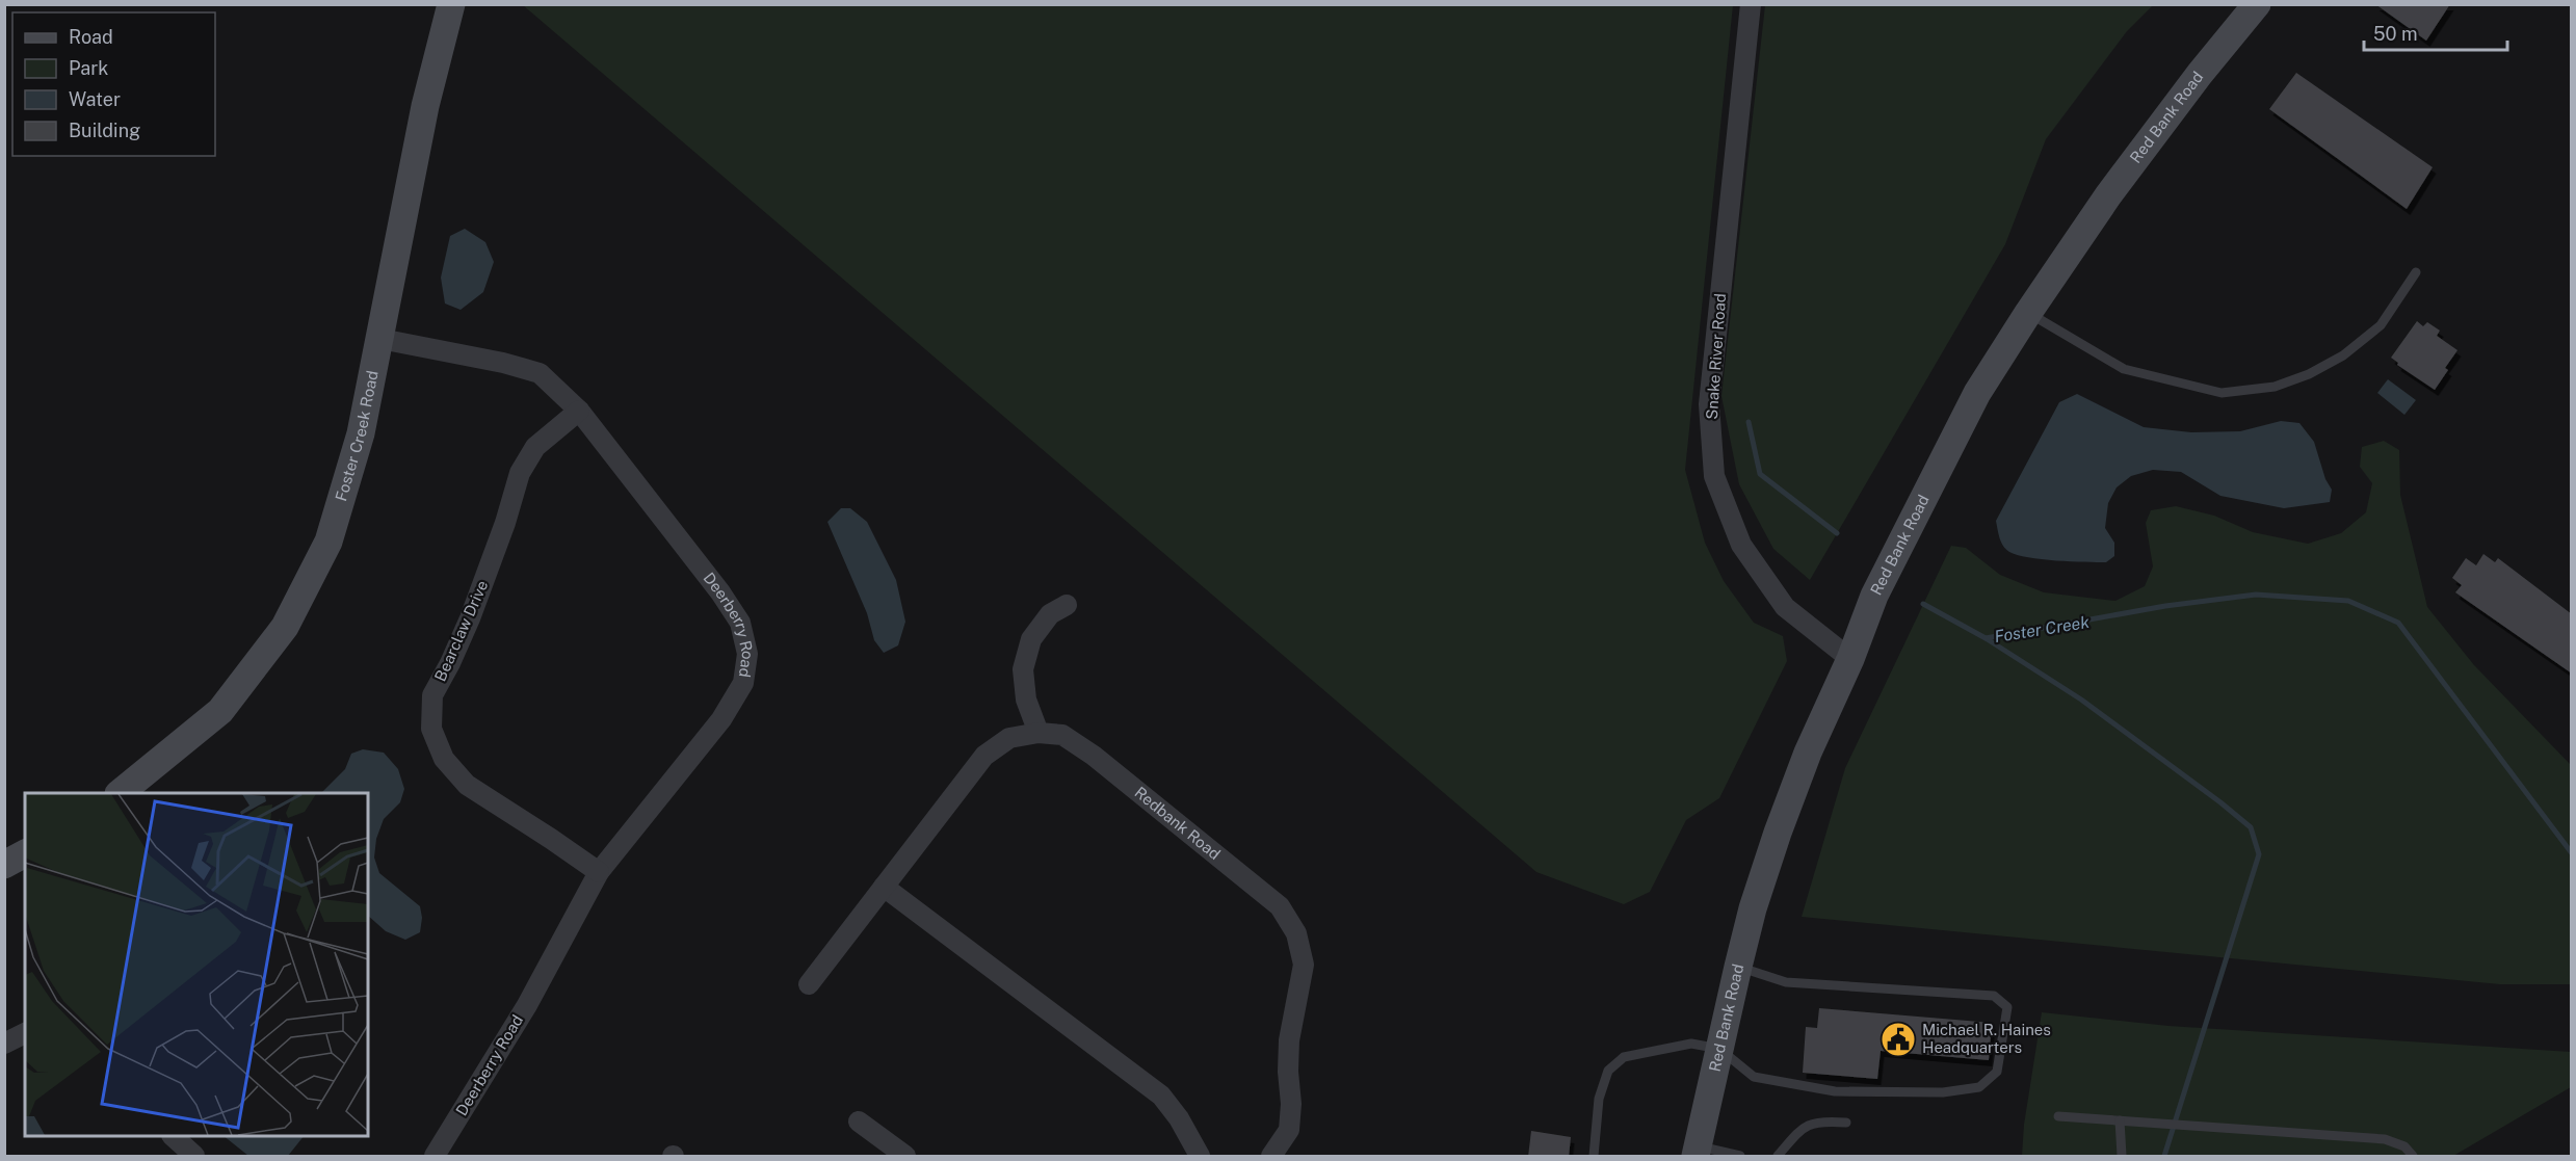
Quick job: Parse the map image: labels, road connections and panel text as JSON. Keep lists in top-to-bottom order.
{
  "streets": {
    "main road": ["Red Bank Road", "Foster Creek Road"],
    "street": [
      "Snake River Road",
      "Deerberry Road",
      "Bearclaw Drive",
      "Redbank Road"
    ]
  },
  "crossings": [
    ["Red Bank Road", "Snake River Road"],
    ["Foster Creek Road", "Deerberry Road"],
    ["Deerberry Road", "Bearclaw Drive"]
  ],
  "water": ["Foster Creek"],
  "places": {
    "public building": ["Michael R. Haines Headquarters"]
  },
  "legend": [
    "Road",
    "Park",
    "Water",
    "Building"
  ],
  "scale_bar": "50 m"
}
